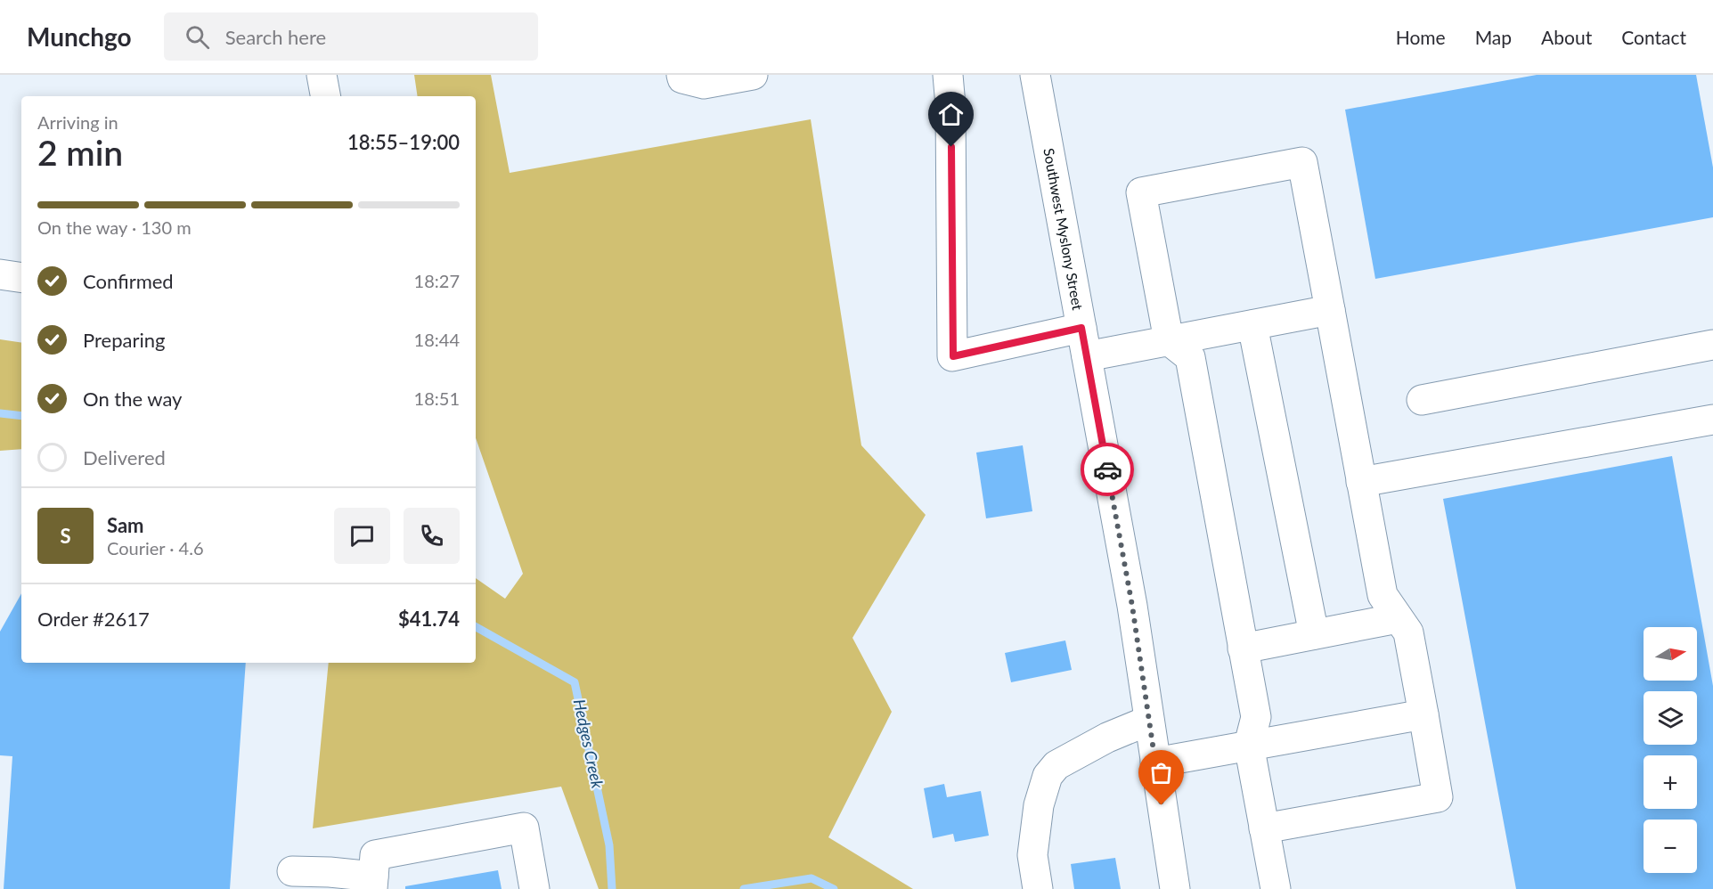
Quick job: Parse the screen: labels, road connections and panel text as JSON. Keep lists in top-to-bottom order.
{
  "streets": {
    "street": ["Southwest Myslony Street"]
  },
  "water": ["Hedges Creek"],
  "north": "right",
  "page": {
    "header": "Munchgo",
    "search": "Search here",
    "nav": [
      "Home",
      "Map",
      "About",
      "Contact"
    ],
    "heading": ["2 min", "Arriving in", "18:55–19:00"],
    "panel": [
      "Sam",
      "Courier · 4.6",
      "Order #2617",
      "$41.74"
    ],
    "bar": "On the way · 130 m",
    "list": [
      ["Confirmed", "18:27"],
      ["Preparing", "18:44"],
      ["On the way", "18:51"],
      "Delivered"
    ],
    "round": "S",
    "map_buttons": ["+", "−"]
  }
}
